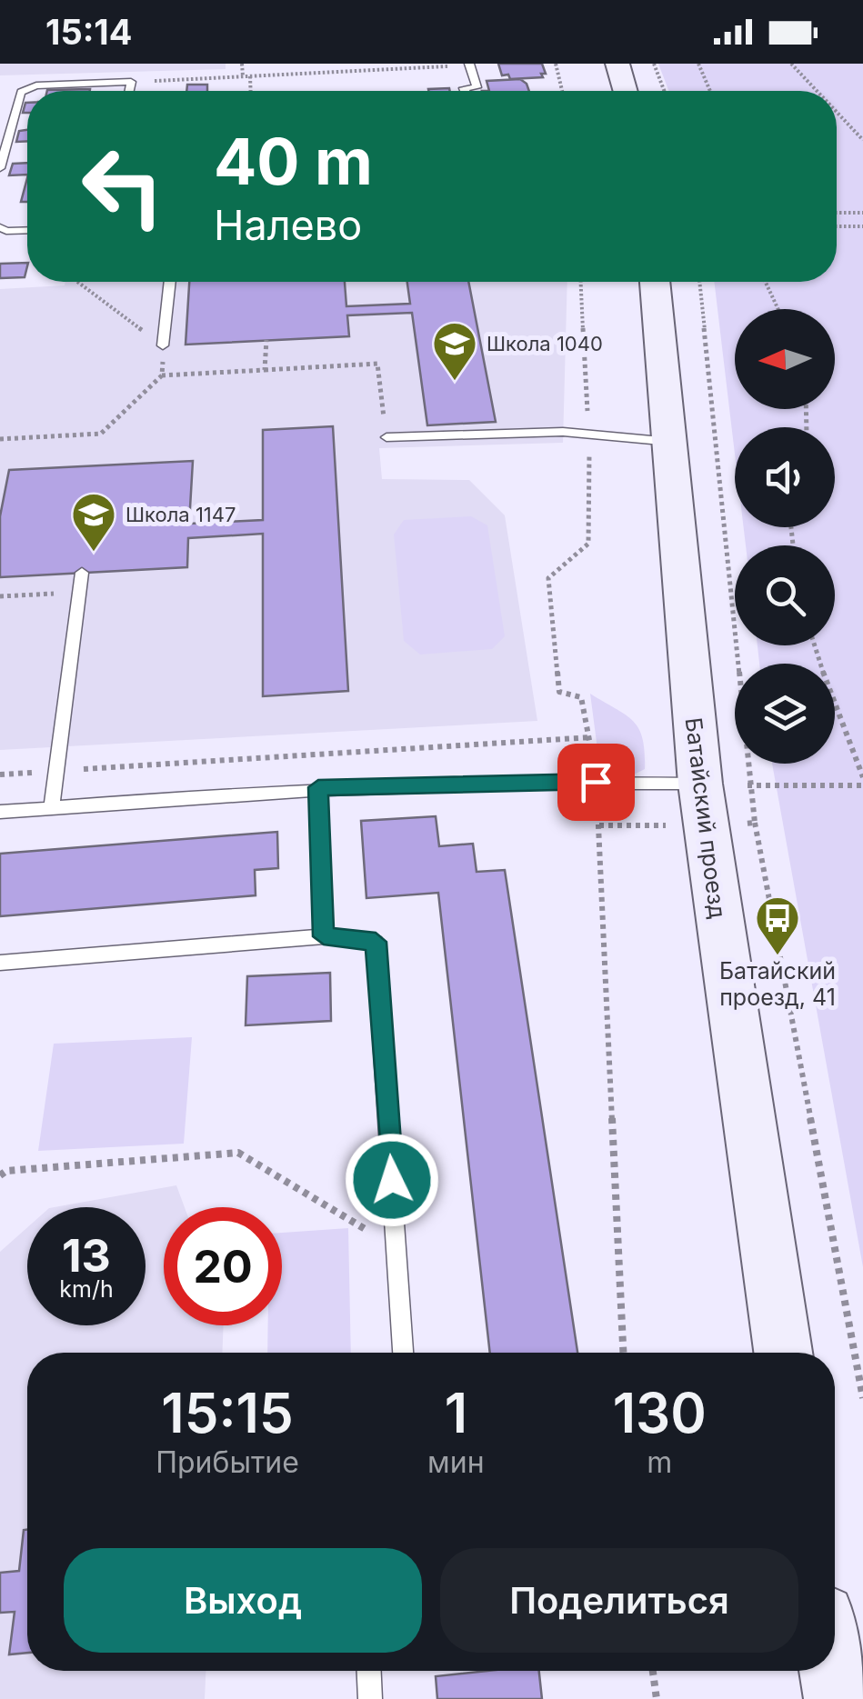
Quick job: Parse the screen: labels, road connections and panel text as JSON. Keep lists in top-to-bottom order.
{
  "streets": {
    "main road": ["Батайский проезд"]
  },
  "places": {
    "school or university": ["Школа 1040", "Школа 1147"],
    "bus stop": ["Батайский проезд, 41"]
  },
  "north": "left",
  "page": {
    "status": "15:14",
    "turn": ["40 m", "Налево"],
    "speed": "13 km/h",
    "limit": "20",
    "eta": [
      "15:15",
      "Прибытие",
      "1",
      "мин",
      "130",
      "m"
    ],
    "buttons": ["Выход", "Поделиться"]
  }
}
